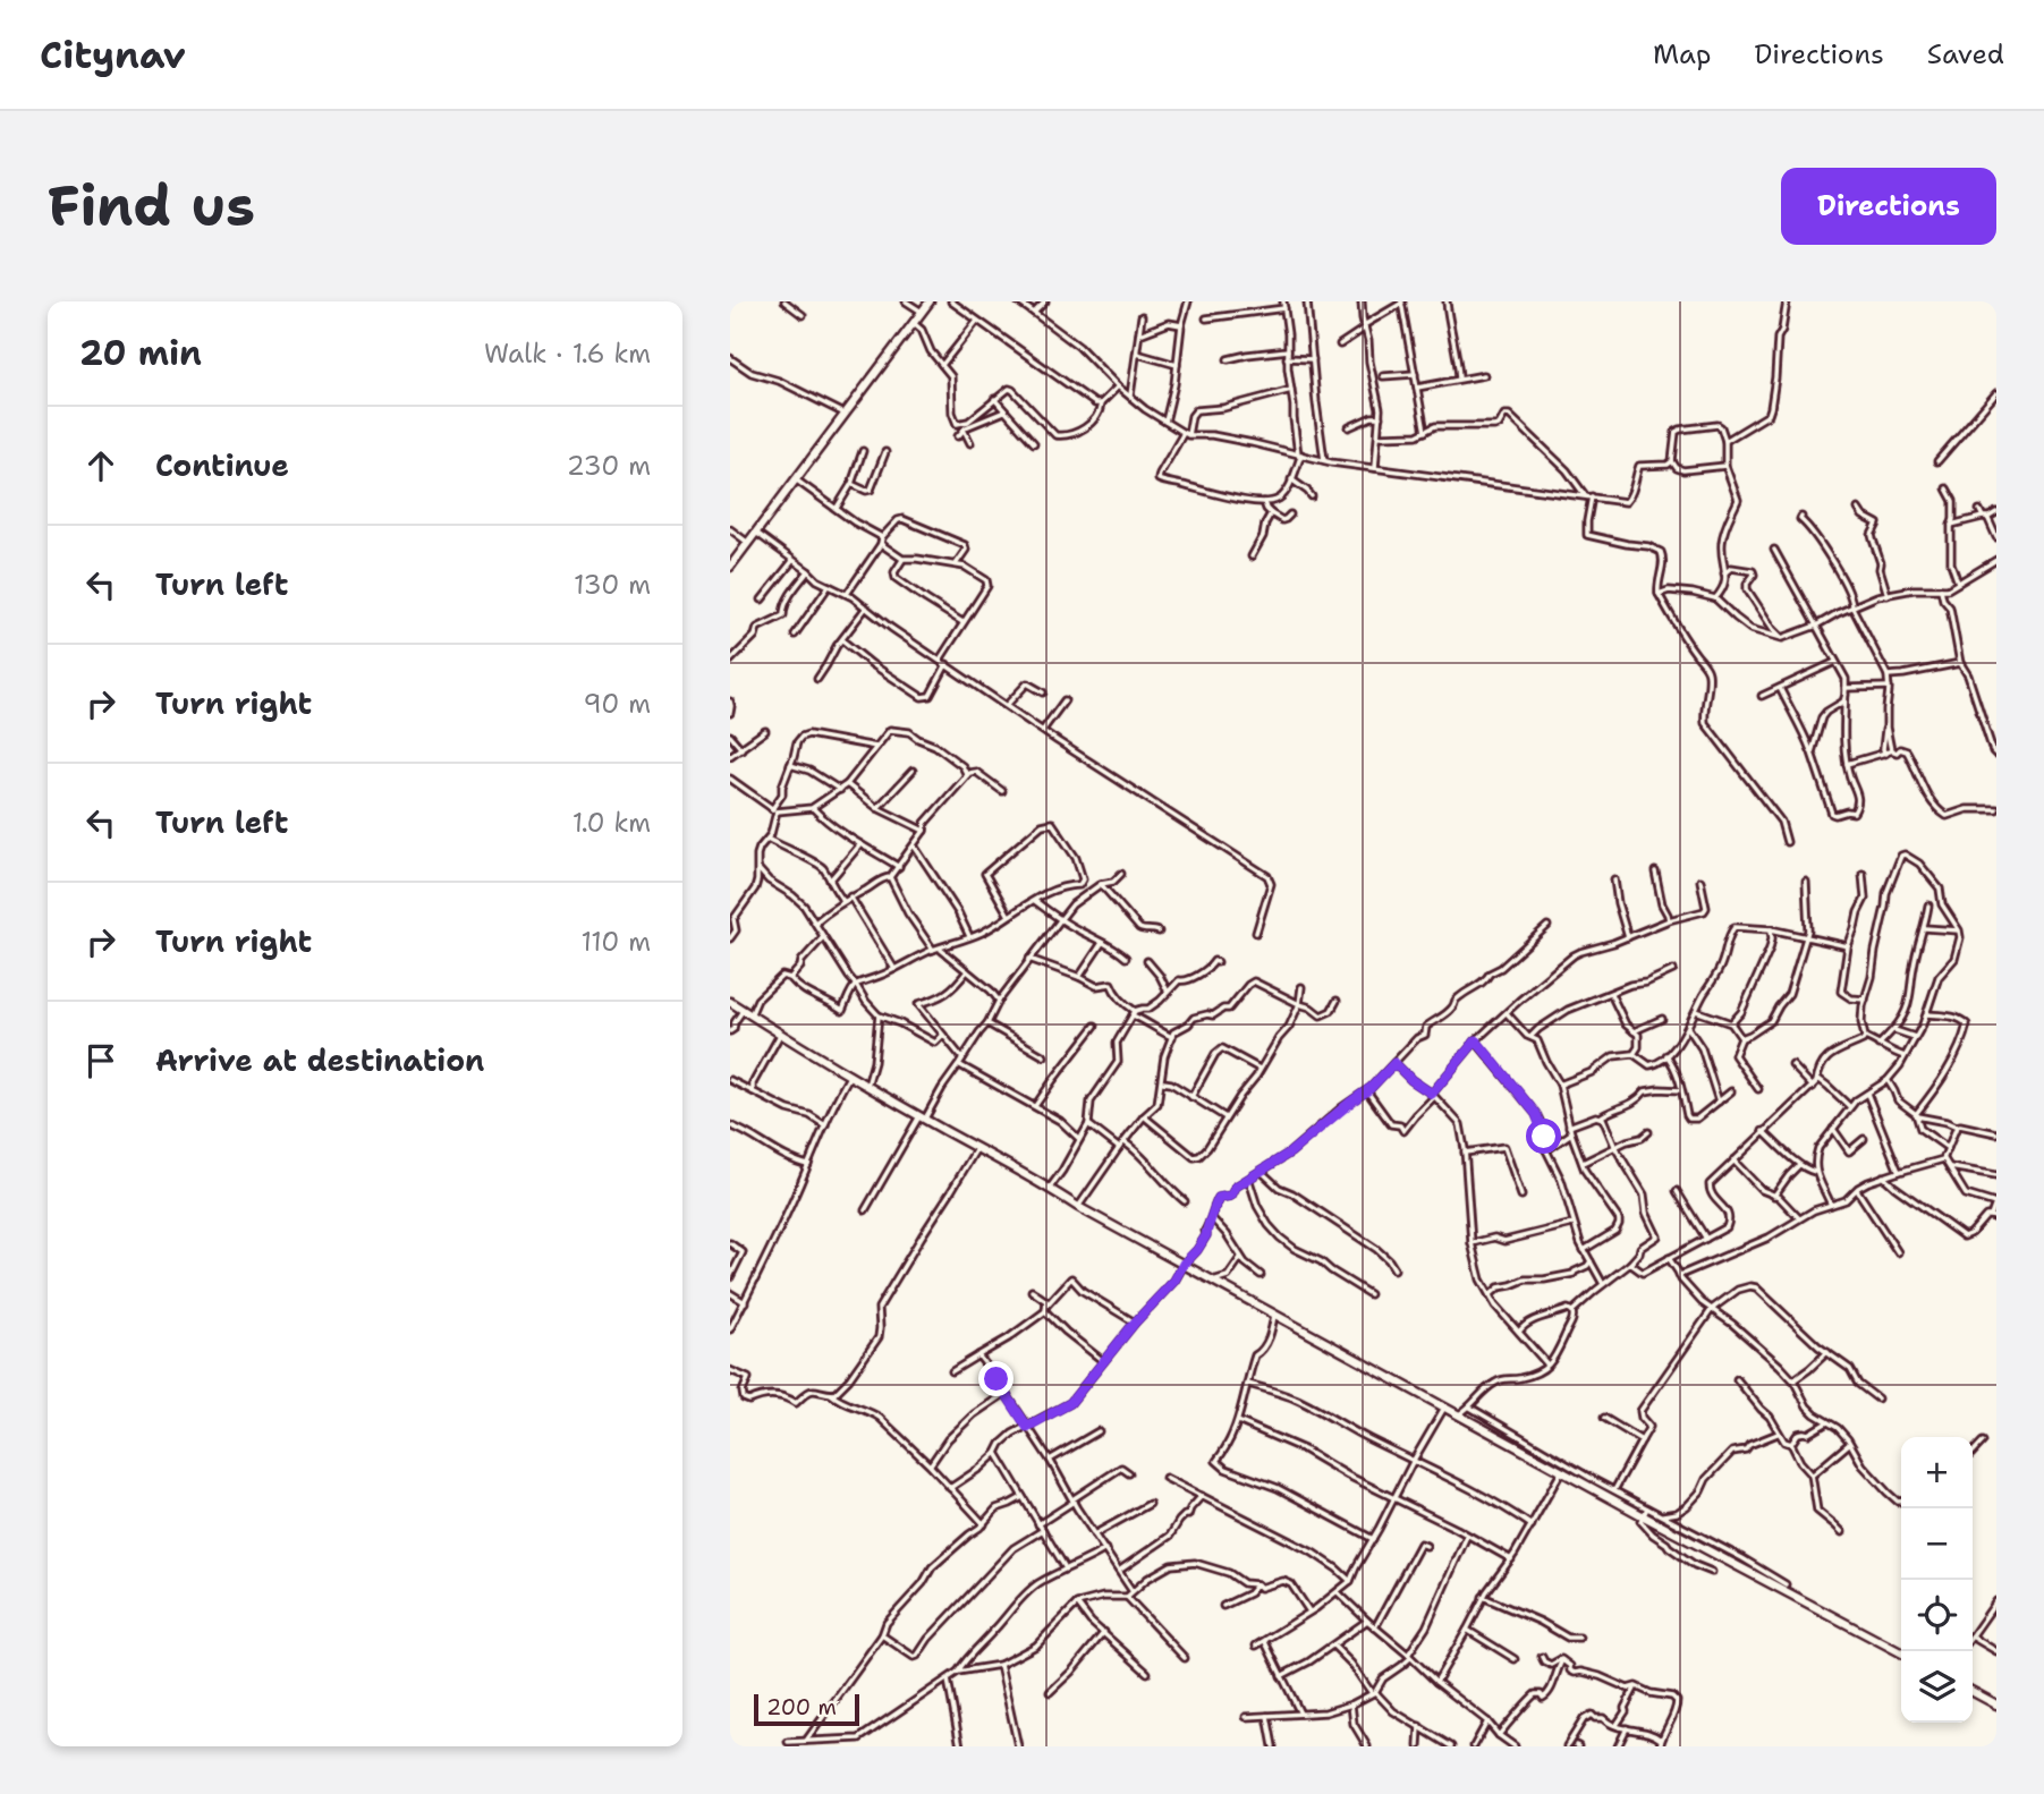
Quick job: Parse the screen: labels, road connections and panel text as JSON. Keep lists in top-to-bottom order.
{
  "scale_bar": "200 m",
  "page": {
    "header": "Citynav",
    "nav": ["Map", "Directions", "Saved"],
    "buttons": "Directions",
    "title": "Find us",
    "heading": ["20 min", "Walk · 1.6 km"],
    "list": [
      ["Continue", "230 m"],
      ["Turn left", "130 m"],
      ["Turn right", "90 m"],
      ["Turn left", "1.0 km"],
      ["Turn right", "110 m"],
      "Arrive at destination"
    ],
    "map_buttons": ["+", "−"],
    "scale": "200 m"
  }
}
